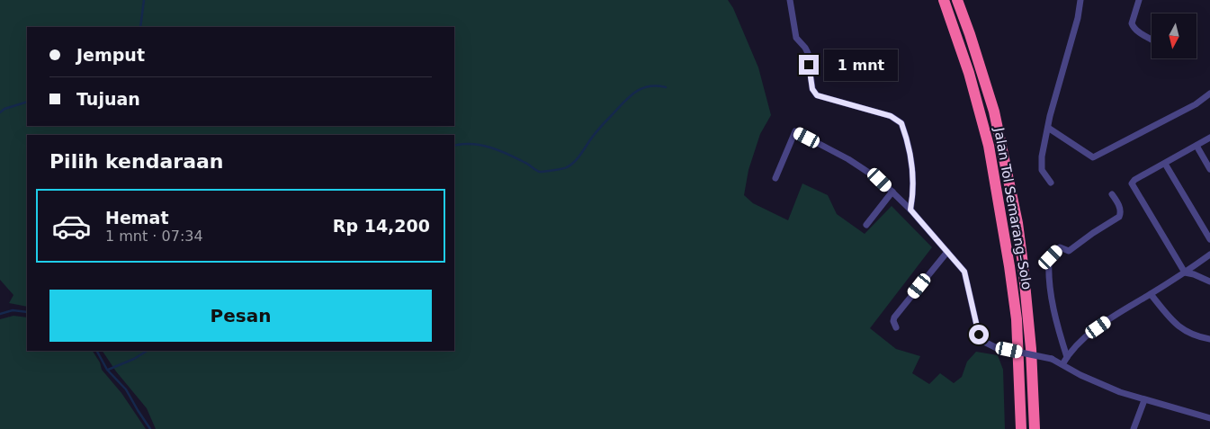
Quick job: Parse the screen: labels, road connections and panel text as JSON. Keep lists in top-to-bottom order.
{
  "streets": {
    "highway": ["Jalan Tol Semarang–Solo"]
  },
  "north": "bottom",
  "page": {
    "banner": ["Jemput", "Tujuan"],
    "bubble": "1 mnt",
    "heading": "Pilih kendaraan",
    "list": [
      {
        "name": "Hemat",
        "note": "1 mnt · 07:34",
        "value": "Rp 14,200"
      }
    ],
    "buttons": "Pesan"
  }
}
